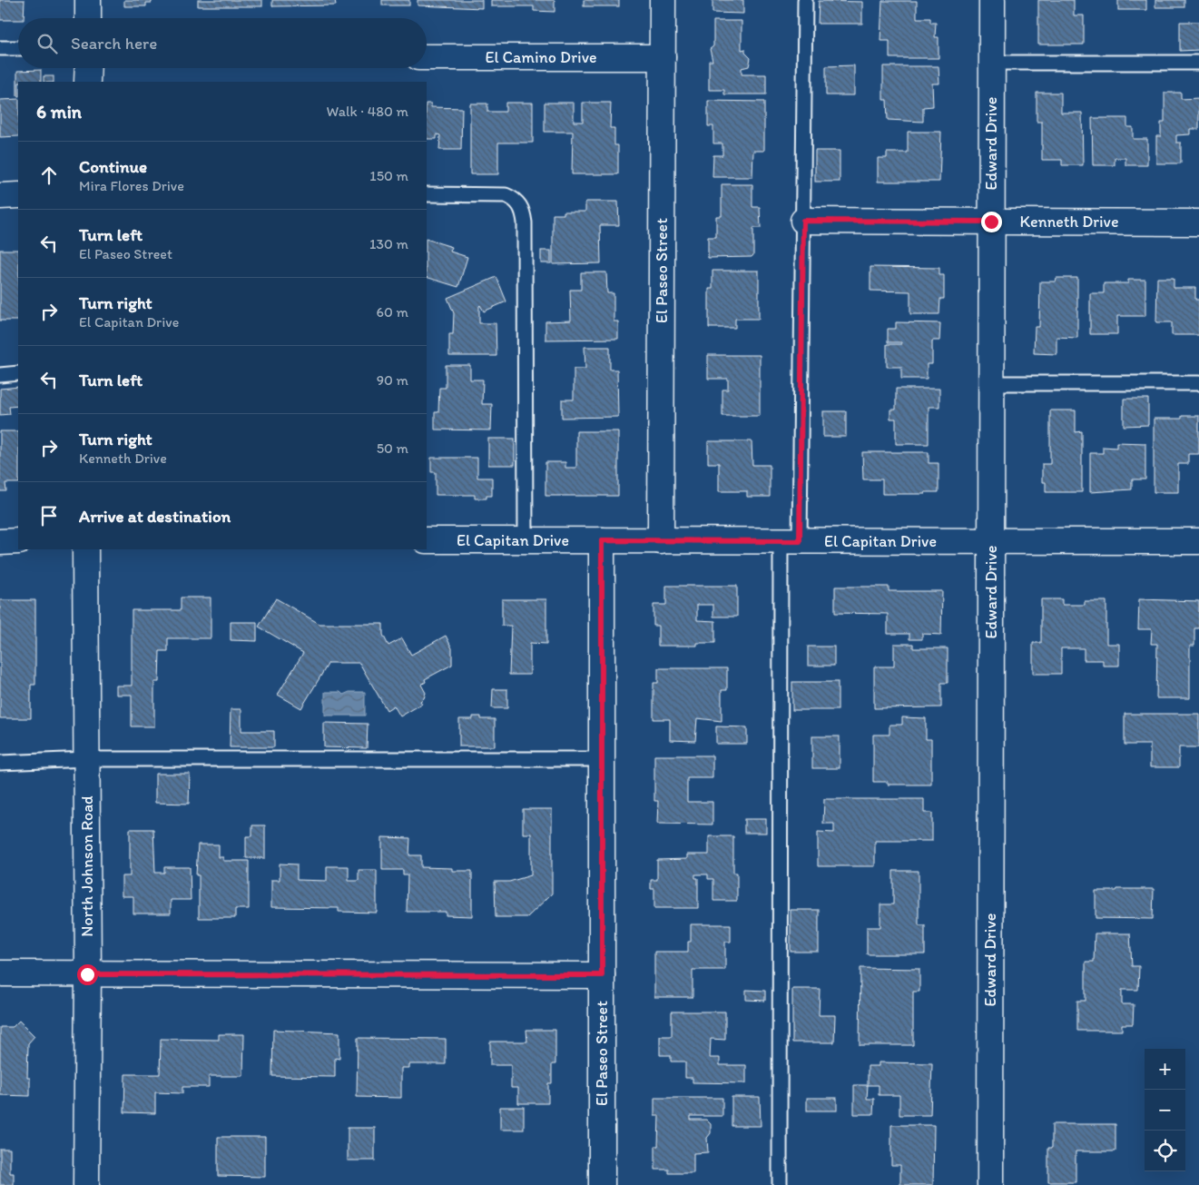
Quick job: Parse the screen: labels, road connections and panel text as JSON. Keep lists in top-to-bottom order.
{
  "streets": {
    "street": [
      "El Camino Drive",
      "Edward Drive",
      "Kenneth Drive",
      "El Paseo Street",
      "El Capitan Drive",
      "North Johnson Road"
    ]
  },
  "crossings": [
    ["El Camino Drive", "El Paseo Street"],
    ["Edward Drive", "Kenneth Drive"],
    ["Edward Drive", "El Capitan Drive"],
    ["El Paseo Street", "El Capitan Drive"]
  ],
  "page": {
    "search": "Search here",
    "heading": ["6 min", "Walk · 480 m"],
    "list": [
      ["Continue", "Mira Flores Drive", "150 m"],
      ["Turn left", "El Paseo Street", "130 m"],
      ["Turn right", "El Capitan Drive", "60 m"],
      ["Turn left", "90 m"],
      ["Turn right", "Kenneth Drive", "50 m"],
      "Arrive at destination"
    ],
    "map_buttons": ["+", "−"]
  }
}
